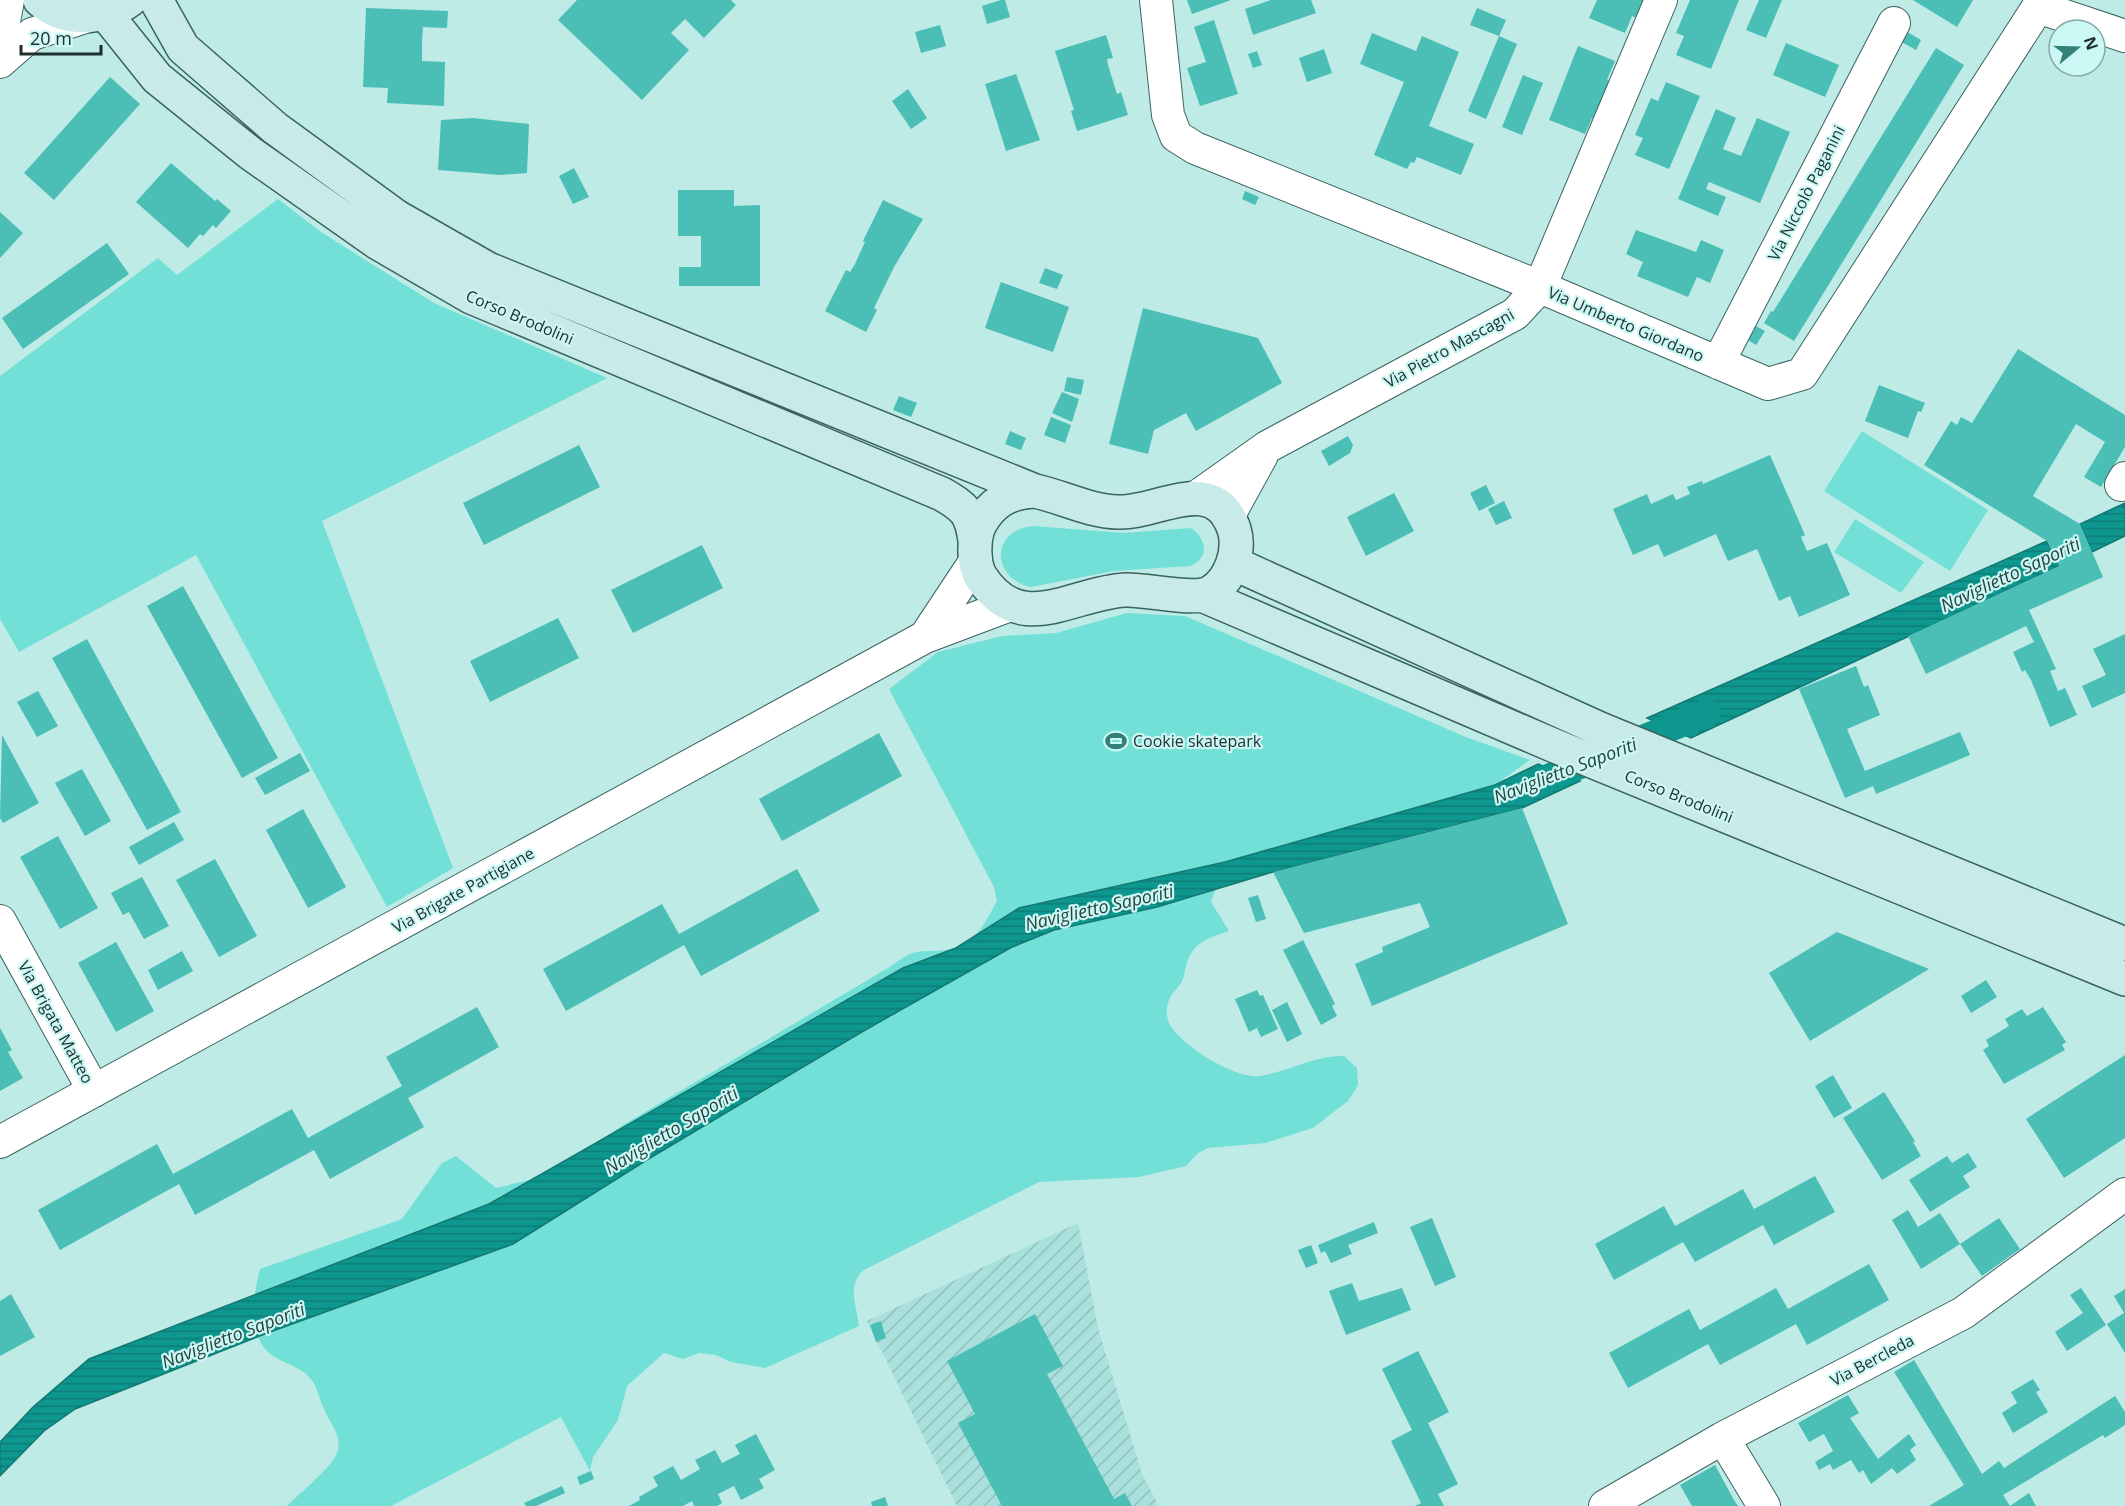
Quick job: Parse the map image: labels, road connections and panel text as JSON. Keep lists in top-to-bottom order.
{
  "streets": {
    "main road": ["Corso Brodolini"],
    "street": [
      "Via Niccolò Paganini",
      "Via Umberto Giordano",
      "Via Pietro Mascagni",
      "Via Brigate Partigiane",
      "Via Brigata Matteo",
      "Via Bercleda"
    ]
  },
  "crossings": [
    ["Via Niccolò Paganini", "Via Umberto Giordano"],
    ["Corso Brodolini", "Via Pietro Mascagni"],
    ["Corso Brodolini", "Via Brigate Partigiane"],
    ["Via Umberto Giordano", "Via Pietro Mascagni"],
    ["Via Brigate Partigiane", "Via Brigata Matteo"]
  ],
  "water": ["Naviglietto Saporiti"],
  "places": {
    "sports": ["Cookie skatepark"]
  },
  "scale_bar": "20 m",
  "north": "right"
}
